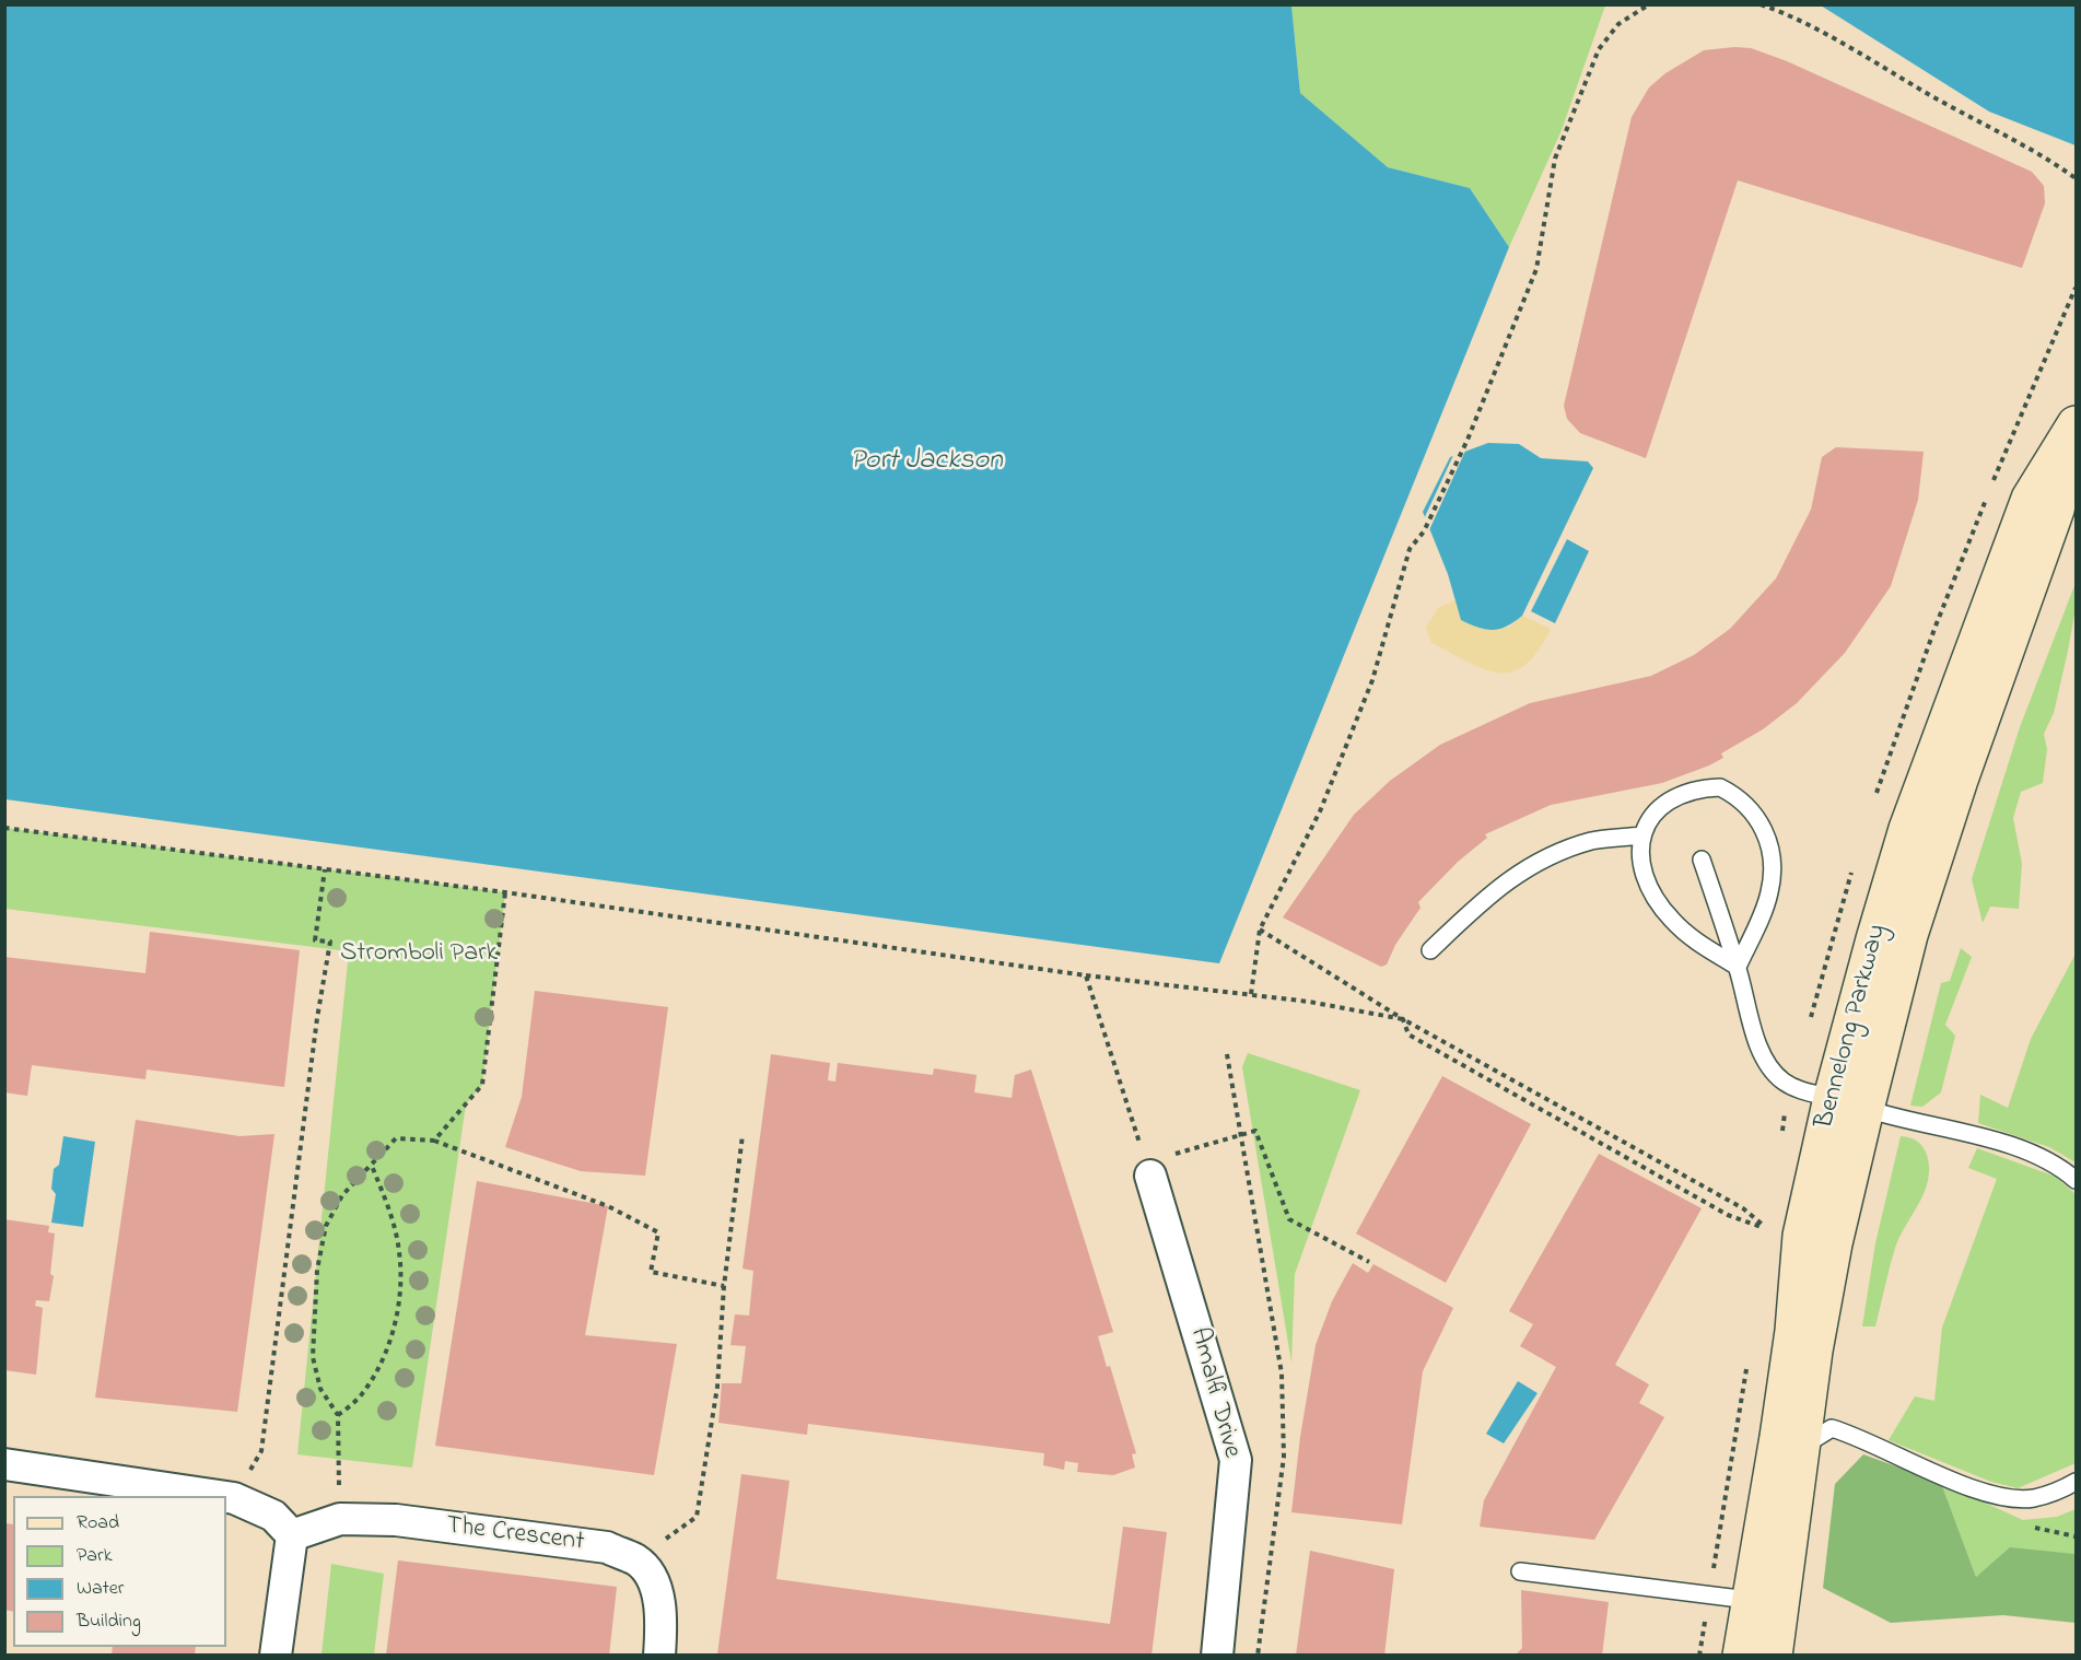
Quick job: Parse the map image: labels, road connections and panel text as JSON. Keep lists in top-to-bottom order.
{
  "streets": {
    "street": ["Bennelong Parkway", "Amalfi Drive", "The Crescent"]
  },
  "water": ["Port Jackson"],
  "parks": ["Stromboli Park"],
  "legend": [
    "Road",
    "Park",
    "Water",
    "Building"
  ]
}
